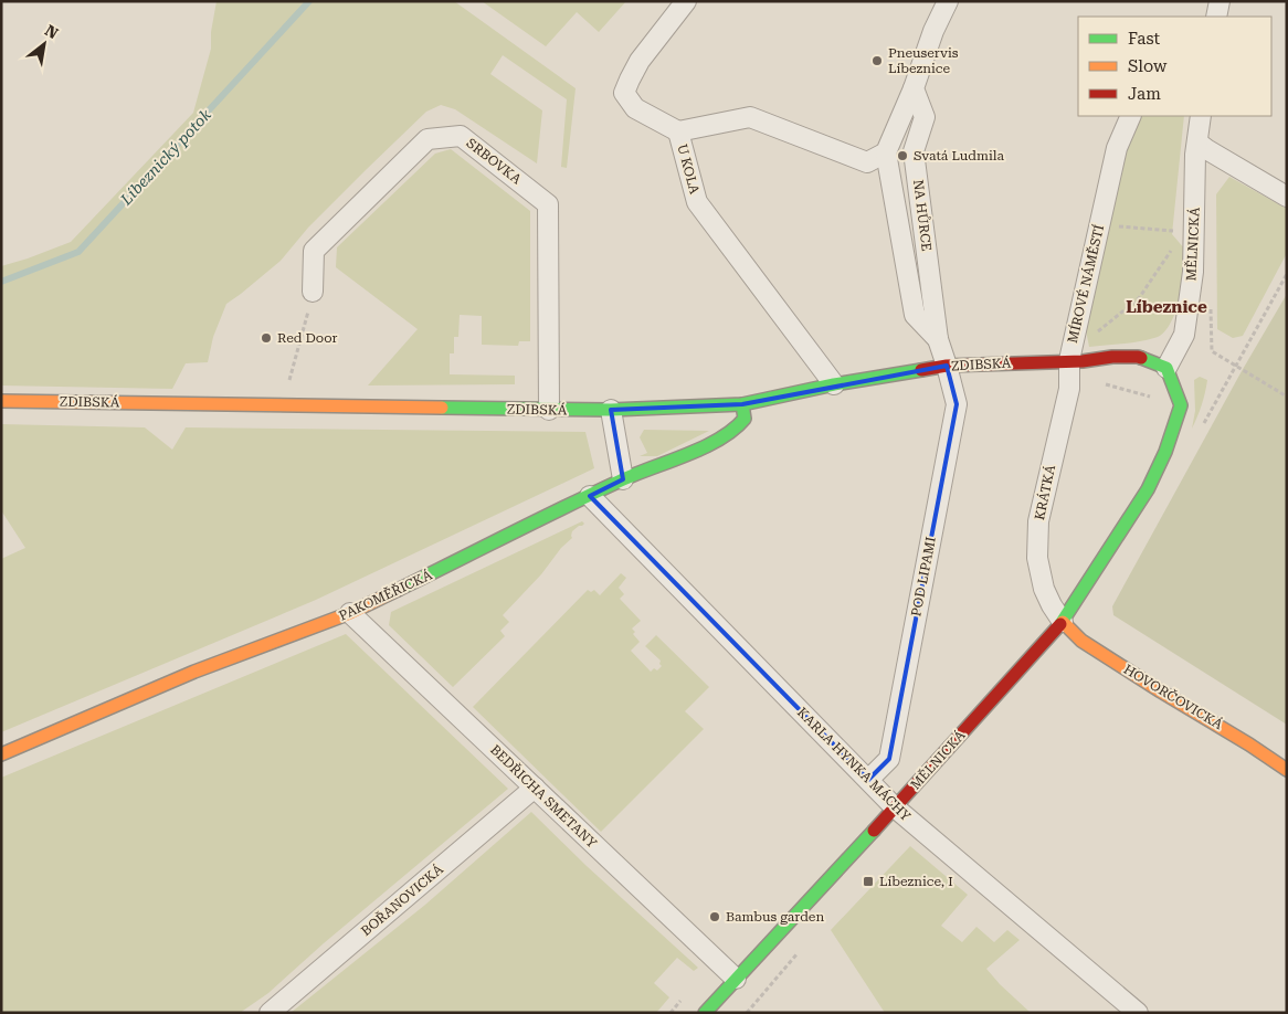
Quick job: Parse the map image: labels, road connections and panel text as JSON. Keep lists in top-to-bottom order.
{
  "streets": {
    "main road": [
      "MĚLNICKÁ",
      "MÍROVÉ NÁMĚSTÍ",
      "ZDIBSKÁ",
      "PAKOMĚŘICKÁ",
      "HOVORČOVICKÁ"
    ],
    "street": [
      "SRBOVKA",
      "U KOLA",
      "NA HŮRCE",
      "KRÁTKÁ",
      "POD LIPAMI",
      "KARLA HYNKA MÁCHY",
      "BEDŘICHA SMETANY",
      "BOŘANOVICKÁ"
    ]
  },
  "crossings": [
    ["SRBOVKA", "ZDIBSKÁ"],
    ["U KOLA", "NA HŮRCE"],
    ["U KOLA", "ZDIBSKÁ"],
    ["NA HŮRCE", "ZDIBSKÁ"],
    ["NA HŮRCE", "POD LIPAMI"],
    ["MĚLNICKÁ", "MÍROVÉ NÁMĚSTÍ"],
    ["MĚLNICKÁ", "KRÁTKÁ"],
    ["MĚLNICKÁ", "HOVORČOVICKÁ"],
    ["MĚLNICKÁ", "KARLA HYNKA MÁCHY"],
    ["MĚLNICKÁ", "BEDŘICHA SMETANY"],
    ["MÍROVÉ NÁMĚSTÍ", "ZDIBSKÁ"],
    ["MÍROVÉ NÁMĚSTÍ", "KRÁTKÁ"],
    ["ZDIBSKÁ", "KRÁTKÁ"],
    ["ZDIBSKÁ", "POD LIPAMI"],
    ["ZDIBSKÁ", "PAKOMĚŘICKÁ"],
    ["KRÁTKÁ", "HOVORČOVICKÁ"],
    ["POD LIPAMI", "KARLA HYNKA MÁCHY"],
    ["PAKOMĚŘICKÁ", "KARLA HYNKA MÁCHY"],
    ["PAKOMĚŘICKÁ", "BEDŘICHA SMETANY"],
    ["BEDŘICHA SMETANY", "BOŘANOVICKÁ"]
  ],
  "districts": ["Líbeznice"],
  "water": ["Líbeznický potok"],
  "places": {
    "other": [
      "Pneuservis Líbeznice",
      "Svatá Ludmila",
      "Red Door",
      "Bambus garden"
    ],
    "transit": ["Líbeznice, I"]
  },
  "legend": ["Fast", "Slow", "Jam"],
  "north": "top right"
}
